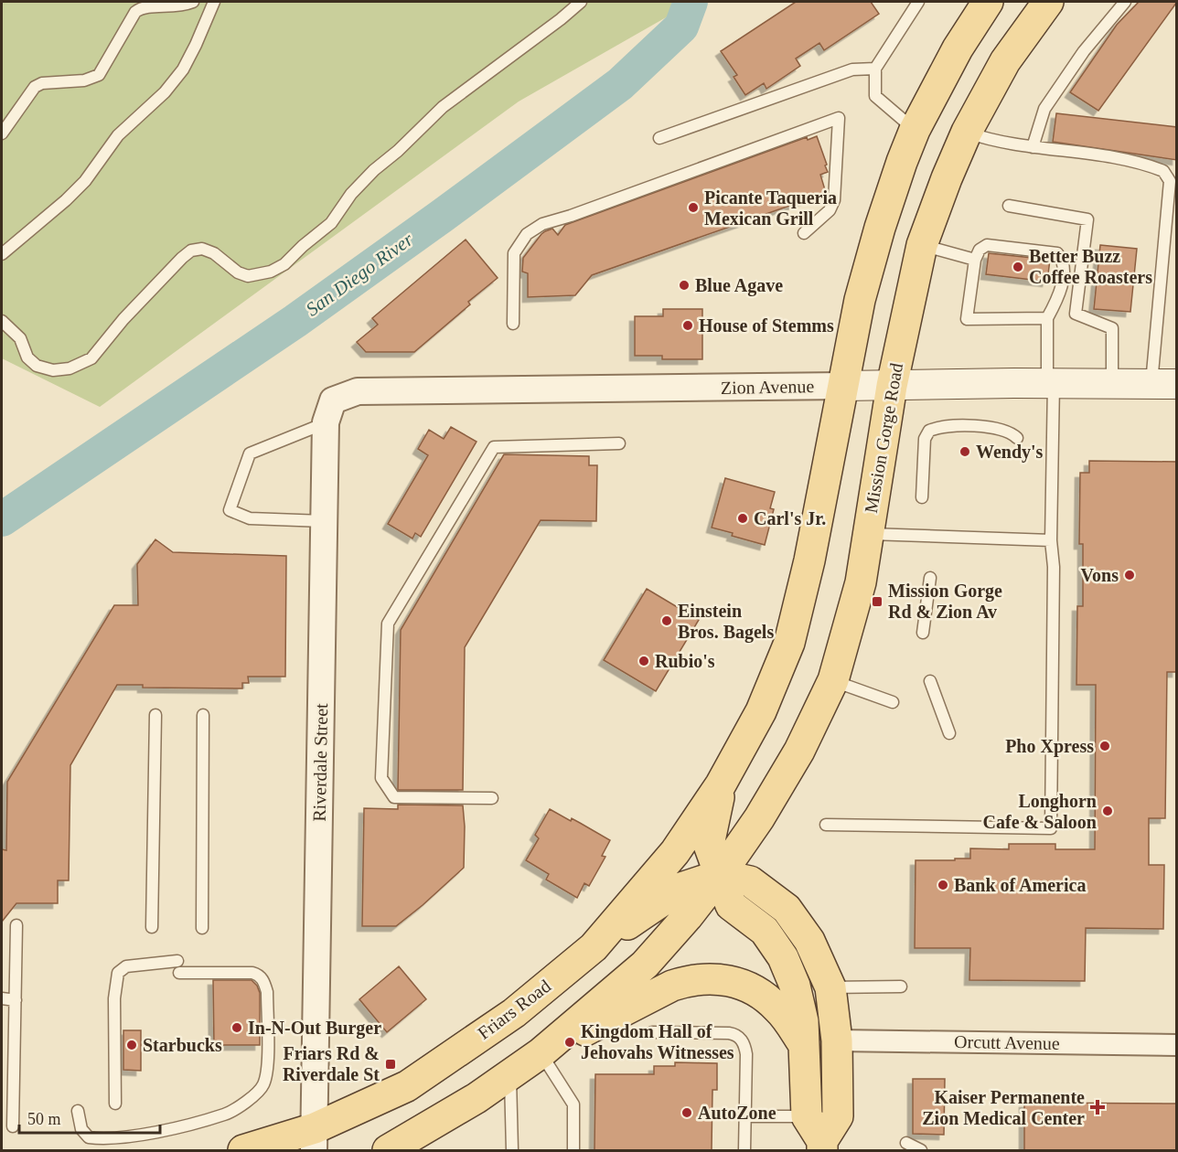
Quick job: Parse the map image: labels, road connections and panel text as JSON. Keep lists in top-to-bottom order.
{
  "streets": {
    "main road": ["Zion Avenue", "Mission Gorge Road", "Friars Road"],
    "street": ["Riverdale Street", "Orcutt Avenue"]
  },
  "crossings": [
    ["Zion Avenue", "Mission Gorge Road"],
    ["Zion Avenue", "Riverdale Street"],
    ["Riverdale Street", "Friars Road"]
  ],
  "water": ["San Diego River"],
  "places": {
    "other": [
      "Picante Taqueria Mexican Grill",
      "Better Buzz Coffee Roasters",
      "Blue Agave",
      "House of Stemms",
      "Wendy's",
      "Carl's Jr.",
      "Vons",
      "Einstein Bros. Bagels",
      "Rubio's",
      "Pho Xpress",
      "Longhorn Cafe & Saloon",
      "Bank of America",
      "In-N-Out Burger",
      "Kingdom Hall of Jehovahs Witnesses",
      "Starbucks",
      "AutoZone"
    ],
    "transit": ["Mission Gorge Rd & Zion Av", "Friars Rd & Riverdale St"],
    "health": ["Kaiser Permanente Zion Medical Center"]
  },
  "scale_bar": "50 m"
}
